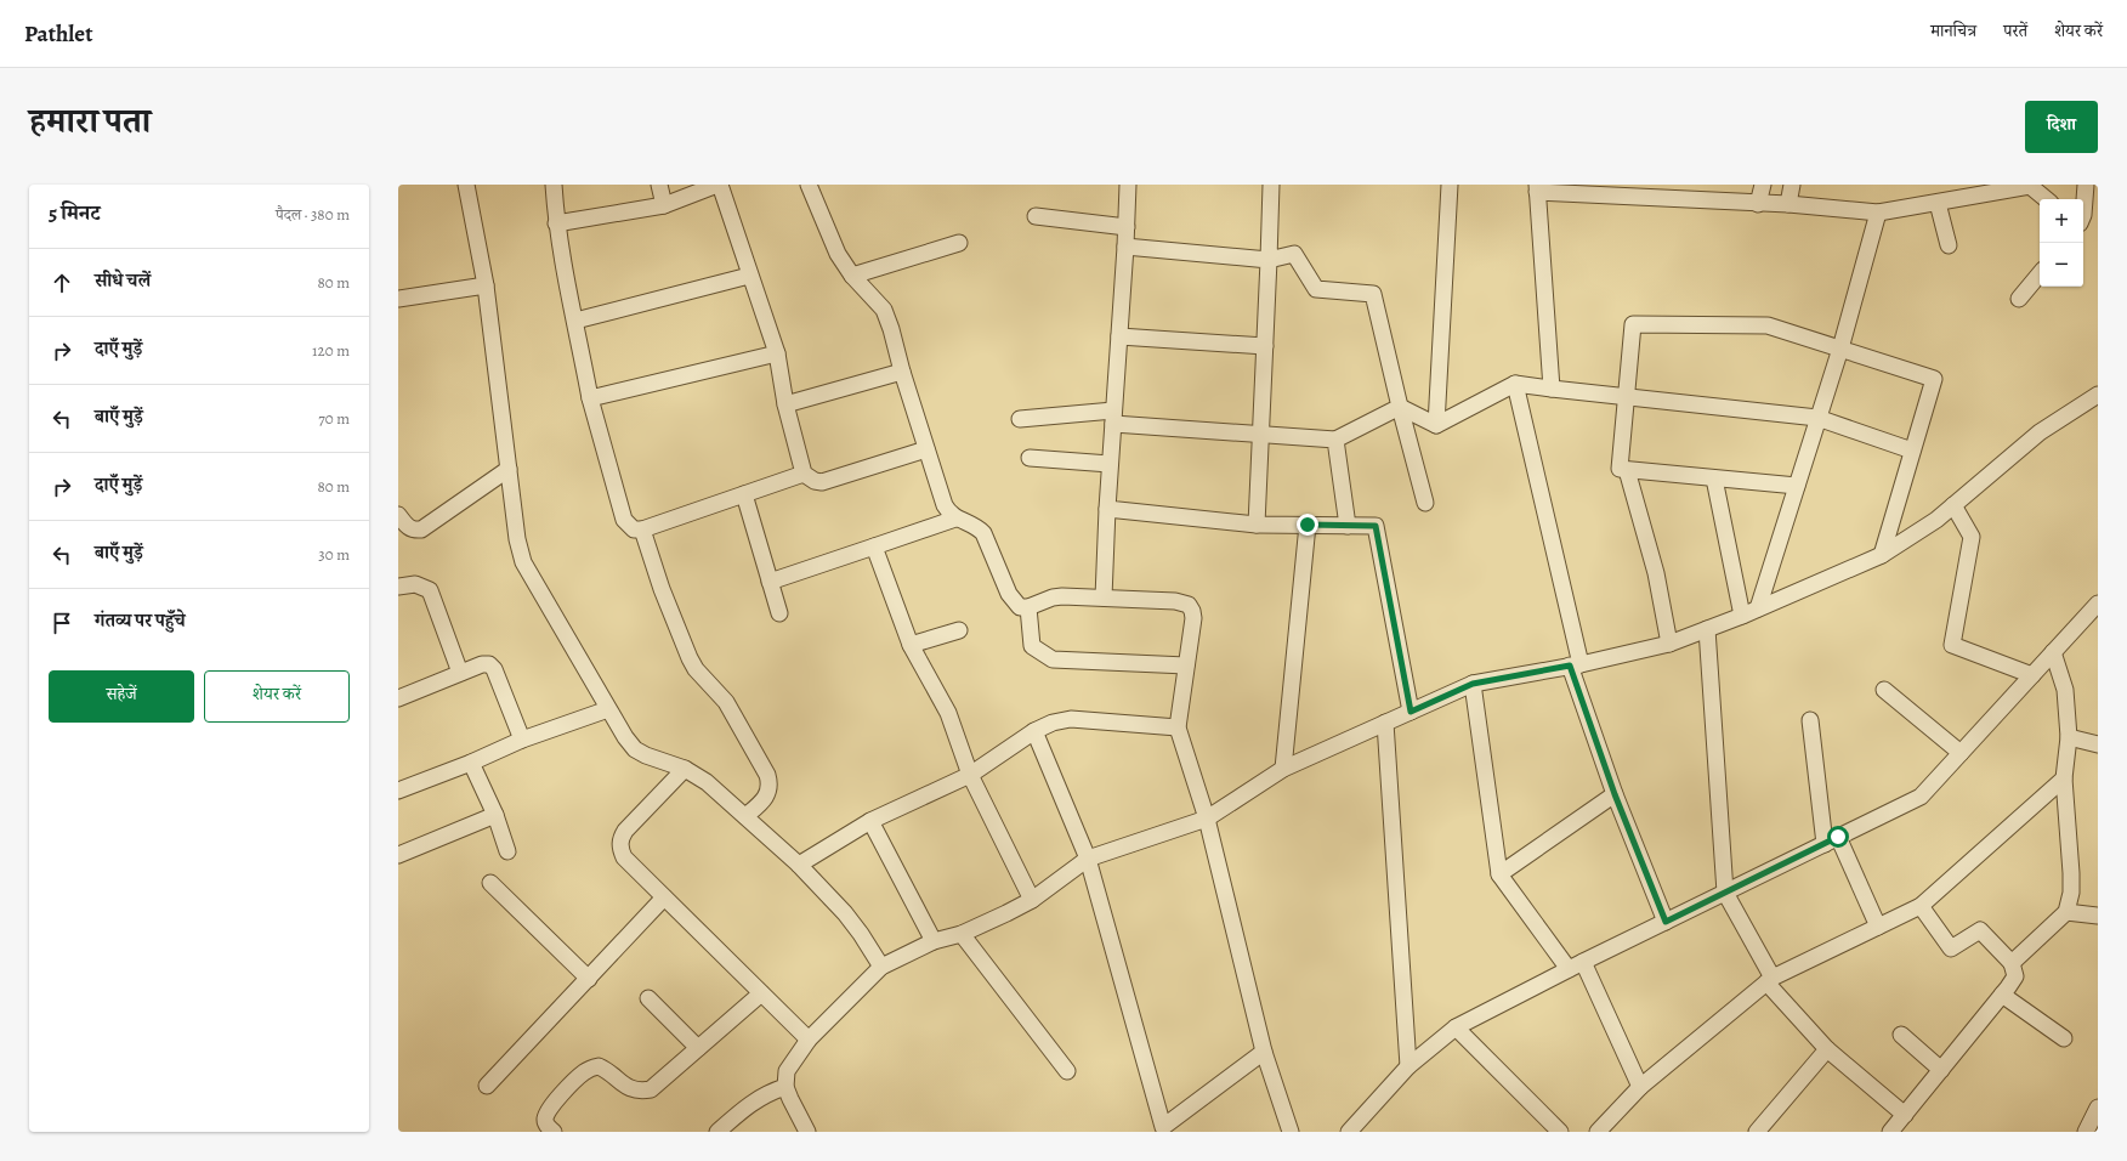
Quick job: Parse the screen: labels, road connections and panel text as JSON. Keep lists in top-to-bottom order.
{
  "page": {
    "header": "Pathlet",
    "nav": ["मानचित्र", "परतें", "शेयर करें"],
    "title": "हमारा पता",
    "buttons": [
      "दिशा",
      ["सहेजें", "शेयर करें"]
    ],
    "heading": ["5 मिनट", "पैदल · 380 m"],
    "map_buttons": ["+", "−"],
    "list": [
      ["सीधे चलें", "80 m"],
      ["दाएँ मुड़ें", "120 m"],
      ["बाएँ मुड़ें", "70 m"],
      ["दाएँ मुड़ें", "80 m"],
      ["बाएँ मुड़ें", "30 m"],
      "गंतव्य पर पहुँचे"
    ]
  }
}
